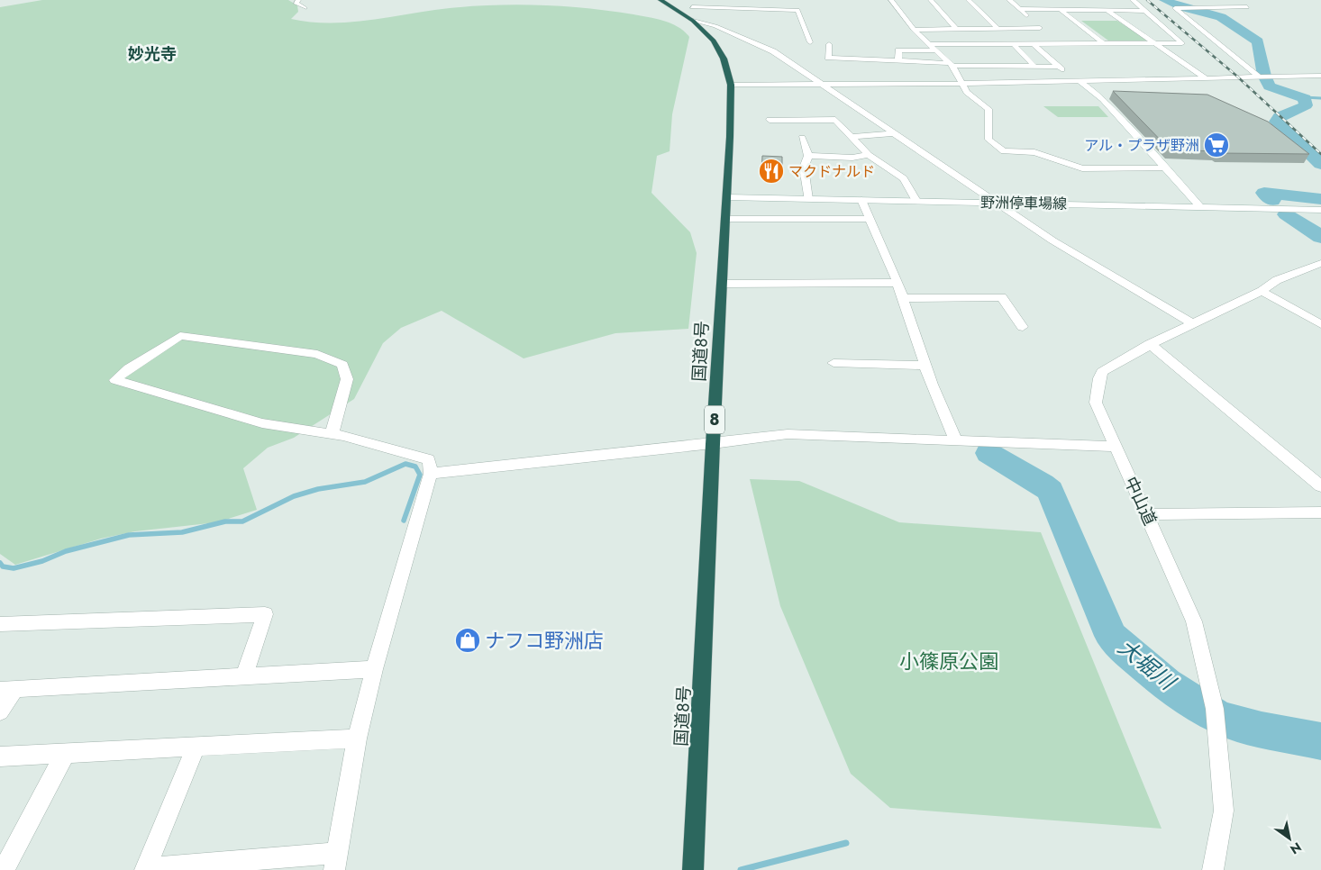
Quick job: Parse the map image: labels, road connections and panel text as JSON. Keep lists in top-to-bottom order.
{
  "streets": {
    "highway": ["国道8号", "8"],
    "street": ["野洲停車場線", "中山道"]
  },
  "crossings": [
    ["野洲停車場線", "国道8号"]
  ],
  "districts": ["妙光寺"],
  "water": ["大堀川"],
  "parks": ["小篠原公園"],
  "places": {
    "supermarket": ["アル・プラザ野洲"],
    "restaurant": ["マクドナルド"],
    "shop": ["ナフコ野洲店"]
  },
  "north": "bottom right"
}
